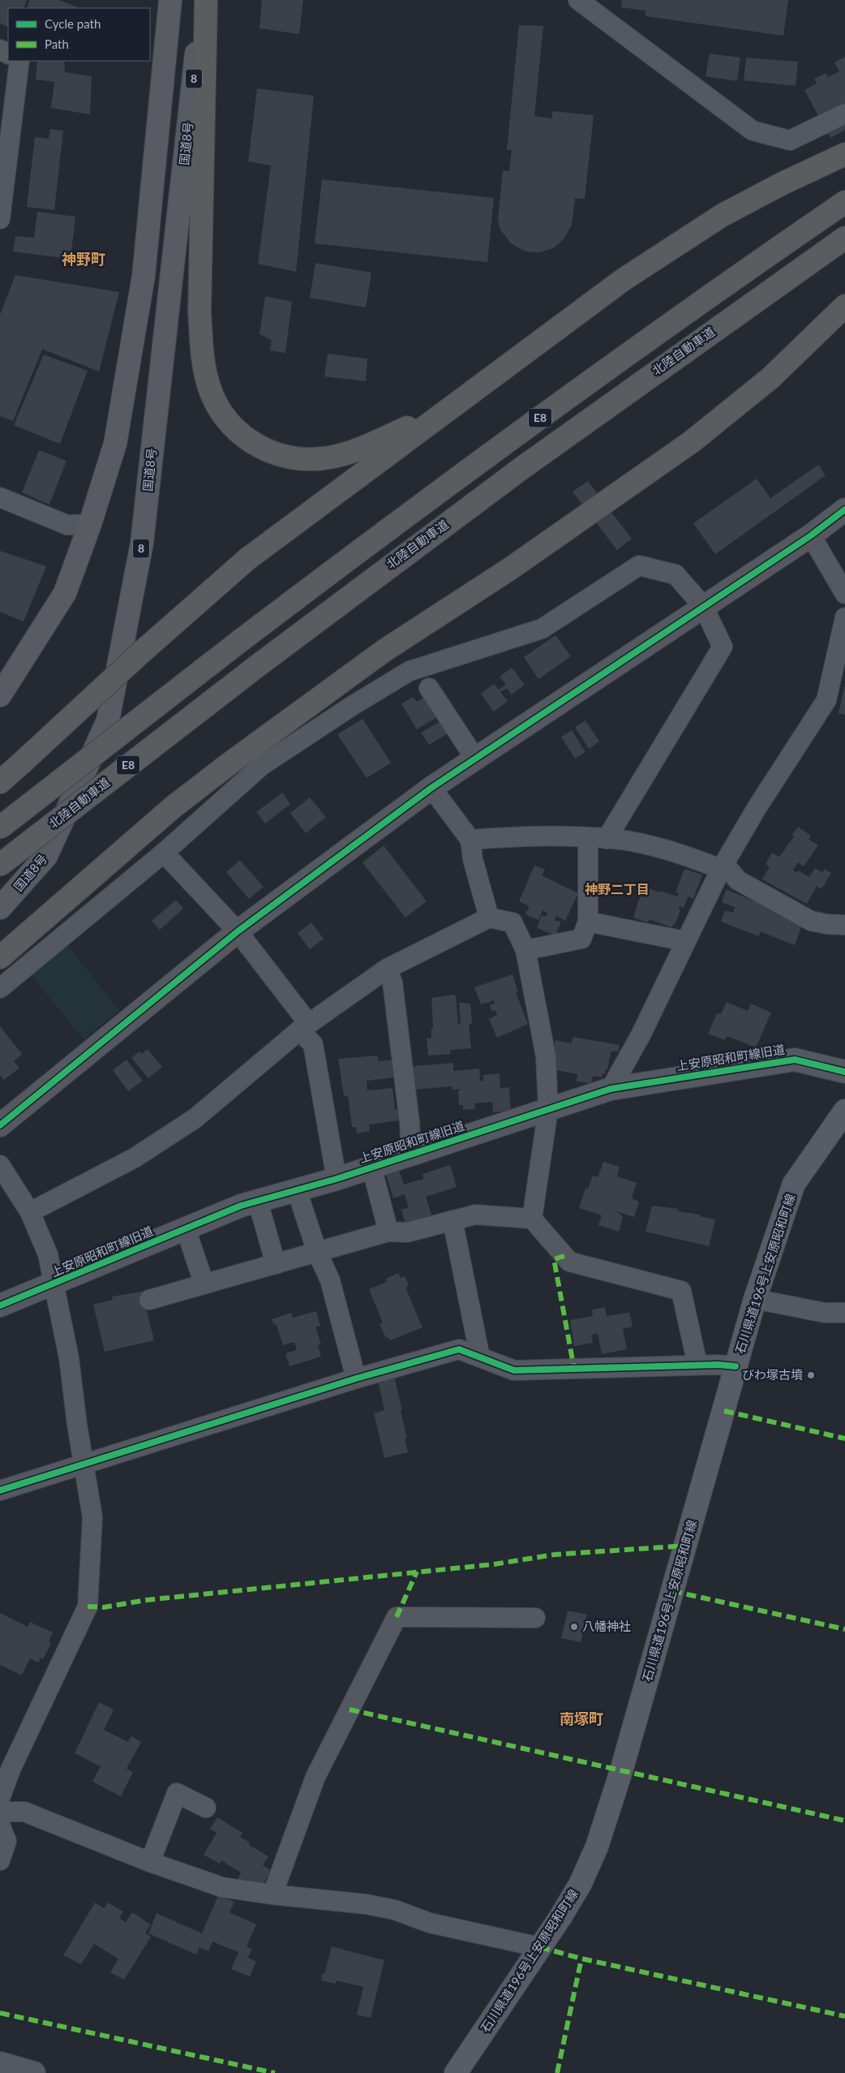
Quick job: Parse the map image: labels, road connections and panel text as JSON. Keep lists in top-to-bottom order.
{
  "streets": {
    "highway": [
      "8",
      "国道8号",
      "北陸自動車道",
      "E8"
    ],
    "main road": ["石川県道196号上安原昭和町線"],
    "street": ["上安原昭和町線旧道"]
  },
  "districts": ["神野町", "神野二丁目", "南塚町"],
  "places": ["びわ塚古墳", "八幡神社"],
  "legend": ["Cycle path", "Path"]
}
